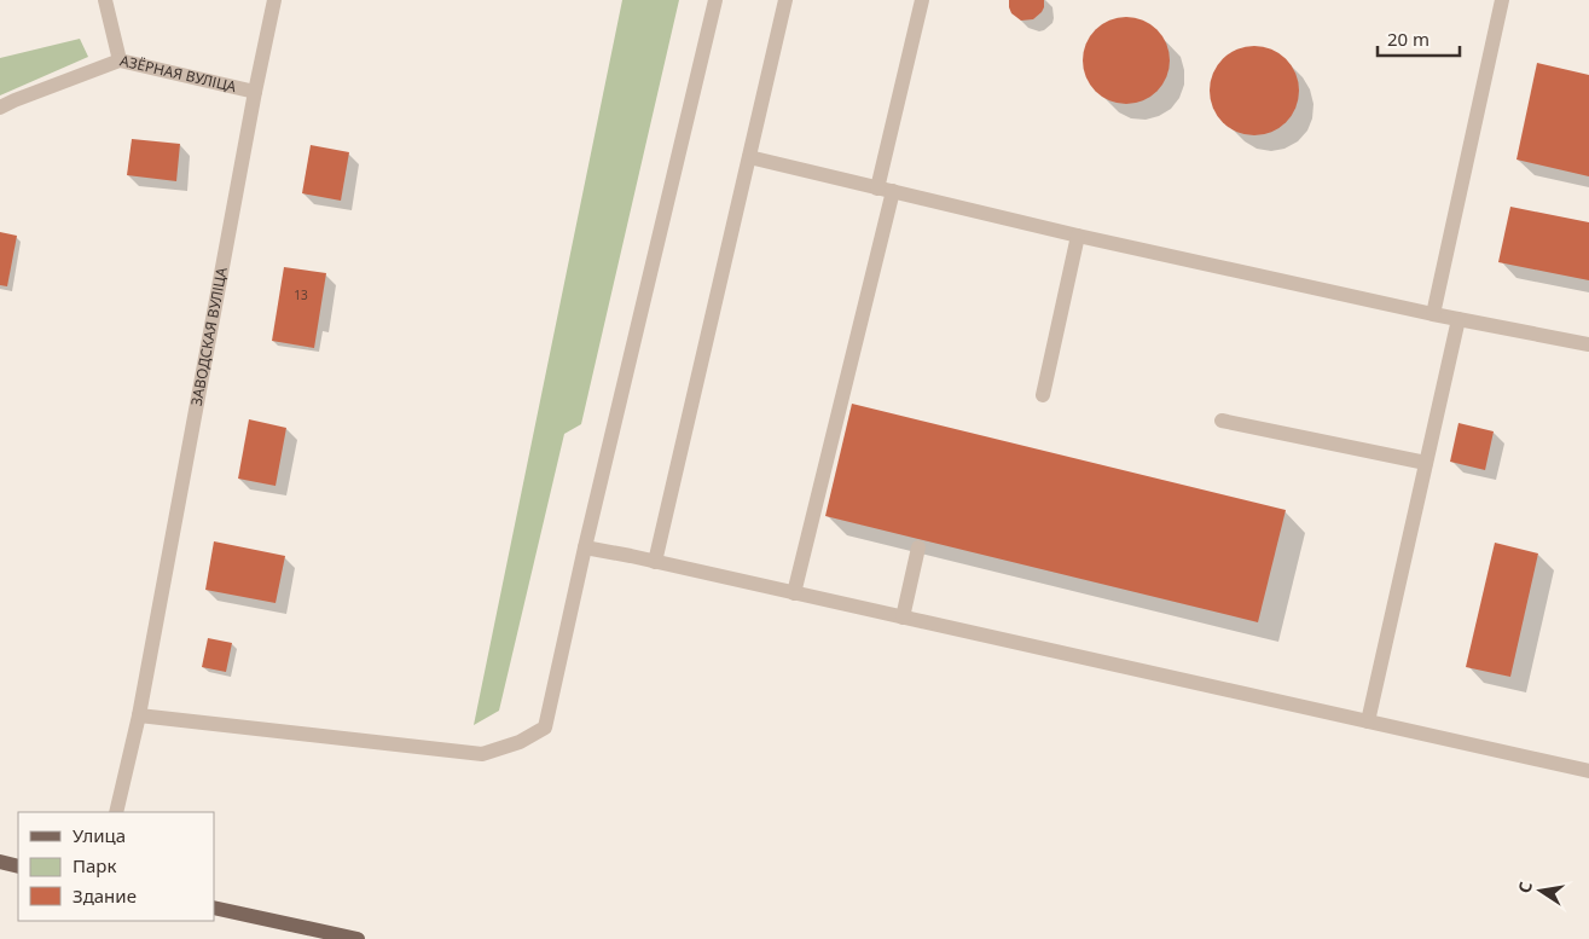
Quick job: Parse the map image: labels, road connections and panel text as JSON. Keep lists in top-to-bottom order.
{
  "streets": {
    "street": ["АЗЁРНАЯ ВУЛІЦА", "ЗАВОДСКАЯ ВУЛІЦА"]
  },
  "crossings": [
    ["АЗЁРНАЯ ВУЛІЦА", "ЗАВОДСКАЯ ВУЛІЦА"]
  ],
  "house_numbers": ["13"],
  "legend": ["Улица", "Парк", "Здание"],
  "scale_bar": "20 m",
  "north": "left"
}
